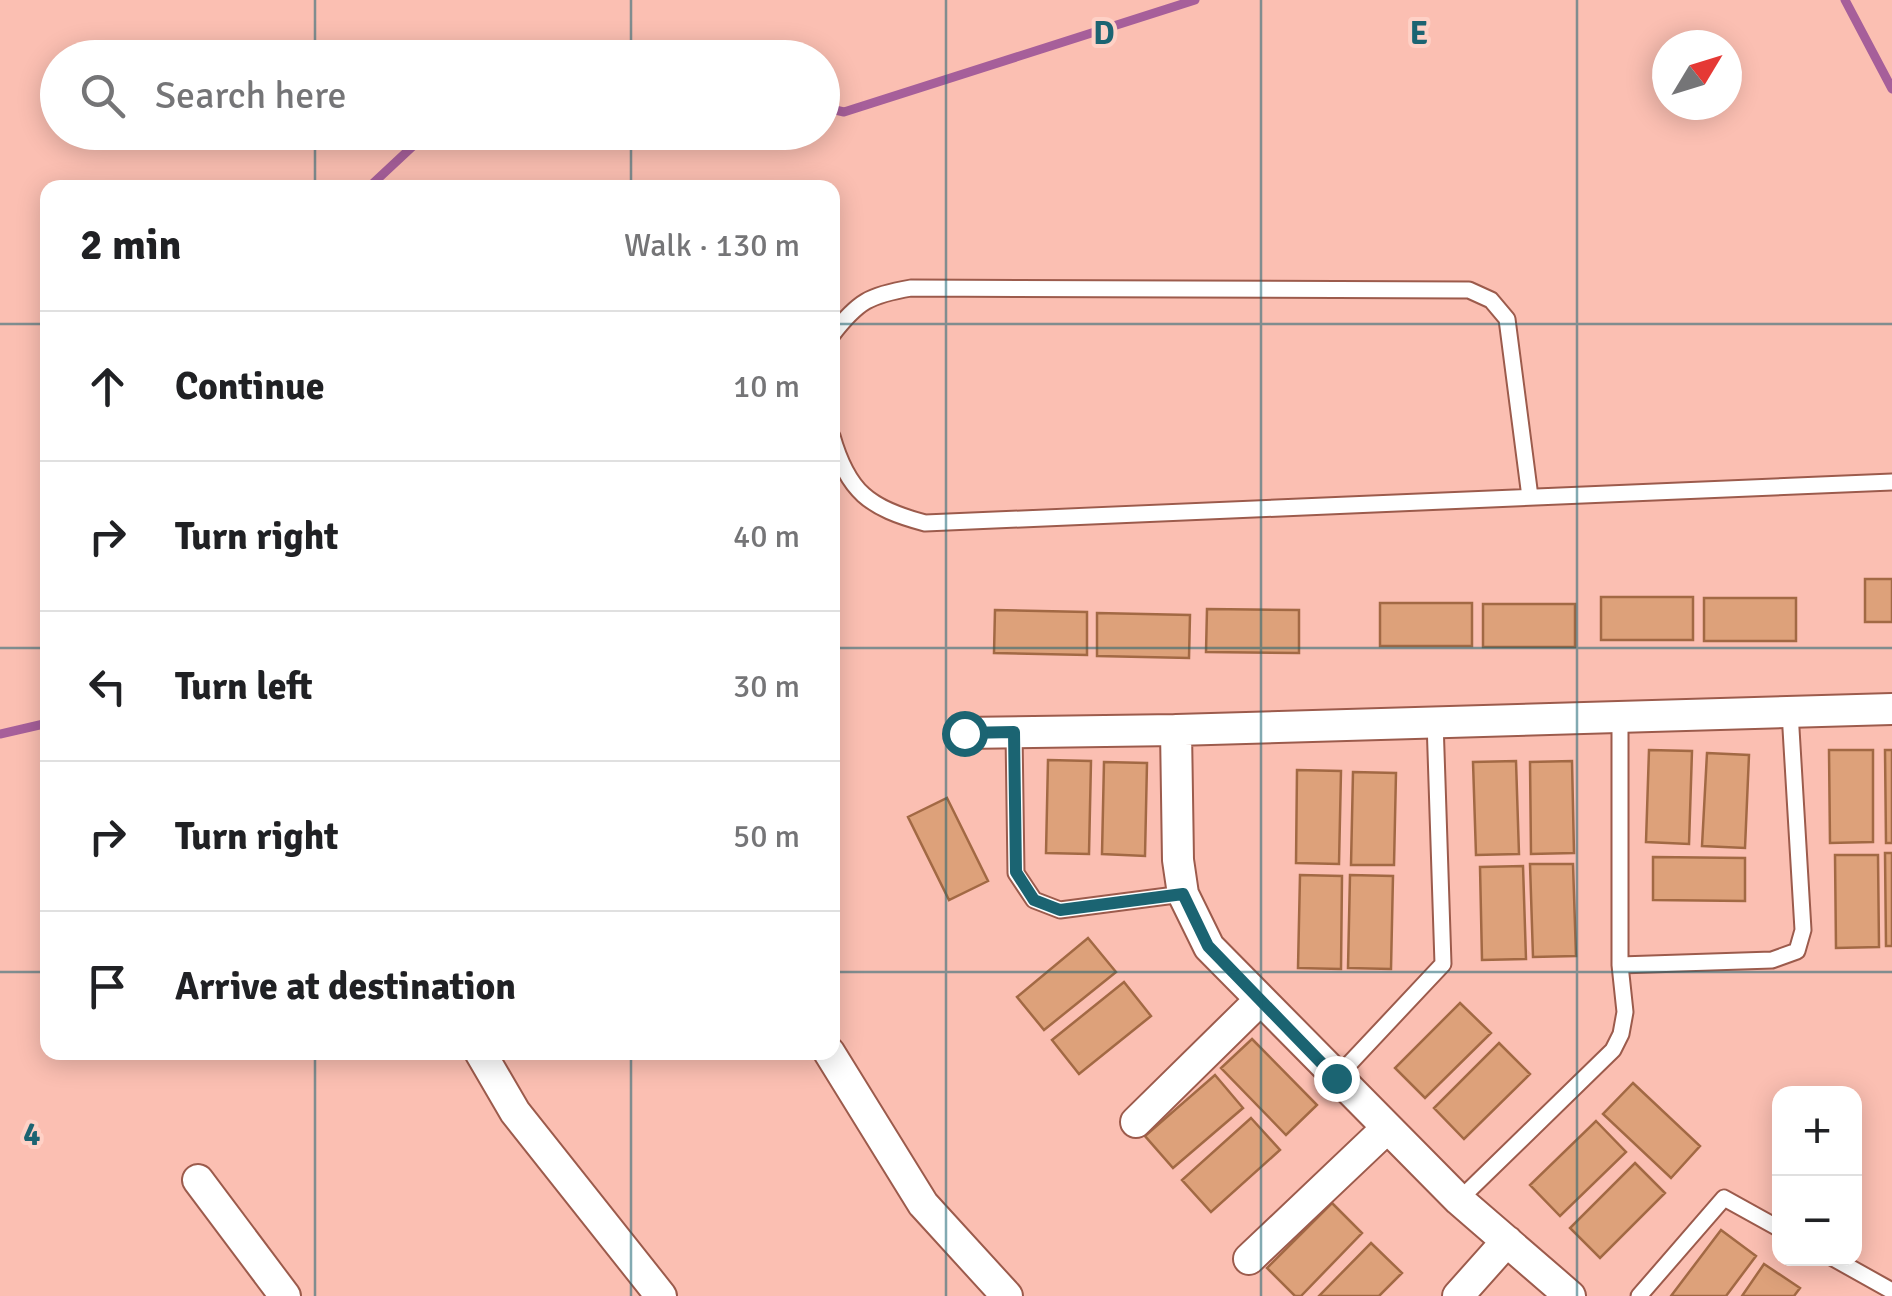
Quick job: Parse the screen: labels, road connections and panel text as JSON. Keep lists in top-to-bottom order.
{
  "north": "top right",
  "page": {
    "search": "Search here",
    "heading": ["2 min", "Walk · 130 m"],
    "list": [
      ["Continue", "10 m"],
      ["Turn right", "40 m"],
      ["Turn left", "30 m"],
      ["Turn right", "50 m"],
      "Arrive at destination"
    ],
    "map_buttons": ["+", "−"]
  },
  "grid": {
    "columns": ["D", "E"],
    "rows": ["4"]
  }
}
